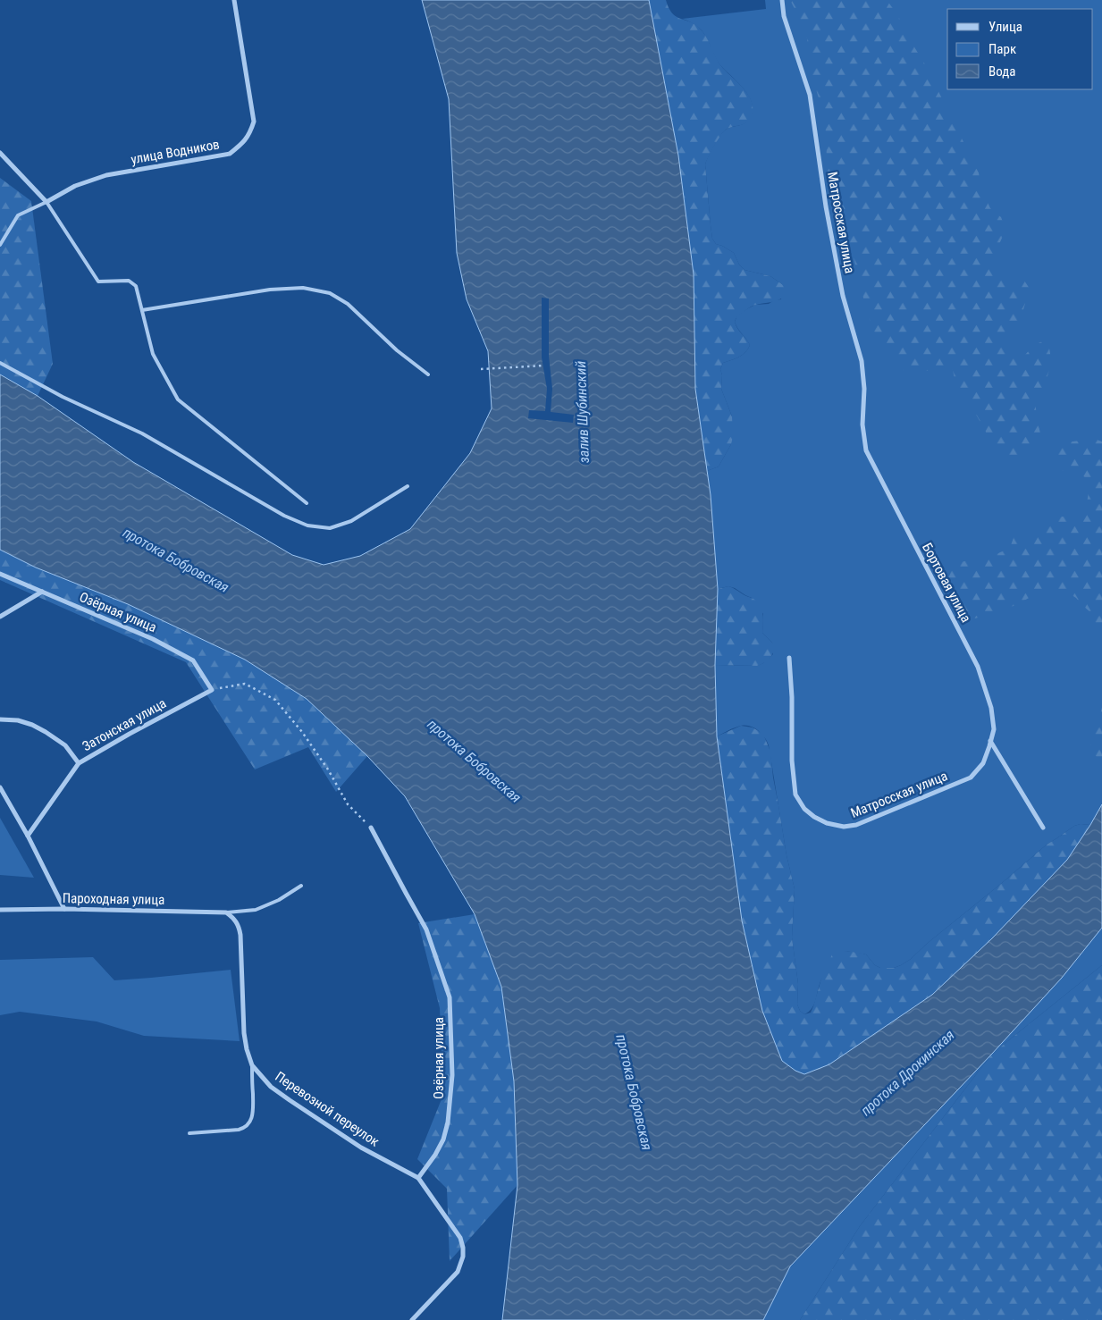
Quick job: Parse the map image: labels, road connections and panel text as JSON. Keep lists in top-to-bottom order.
{
  "streets": {
    "street": [
      "улица Водников",
      "Матросская улица",
      "Бортовая улица",
      "Озёрная улица",
      "Затонская улица",
      "Пароходная улица",
      "Перевозной переулок"
    ]
  },
  "crossings": [
    ["Матросская улица", "Бортовая улица"],
    ["Озёрная улица", "Затонская улица"],
    ["Озёрная улица", "Перевозной переулок"],
    ["Пароходная улица", "Перевозной переулок"]
  ],
  "water": ["залив Шубинский", "протока Бобровская", "протока Дрокинская"],
  "legend": ["Улица", "Парк", "Вода"]
}
